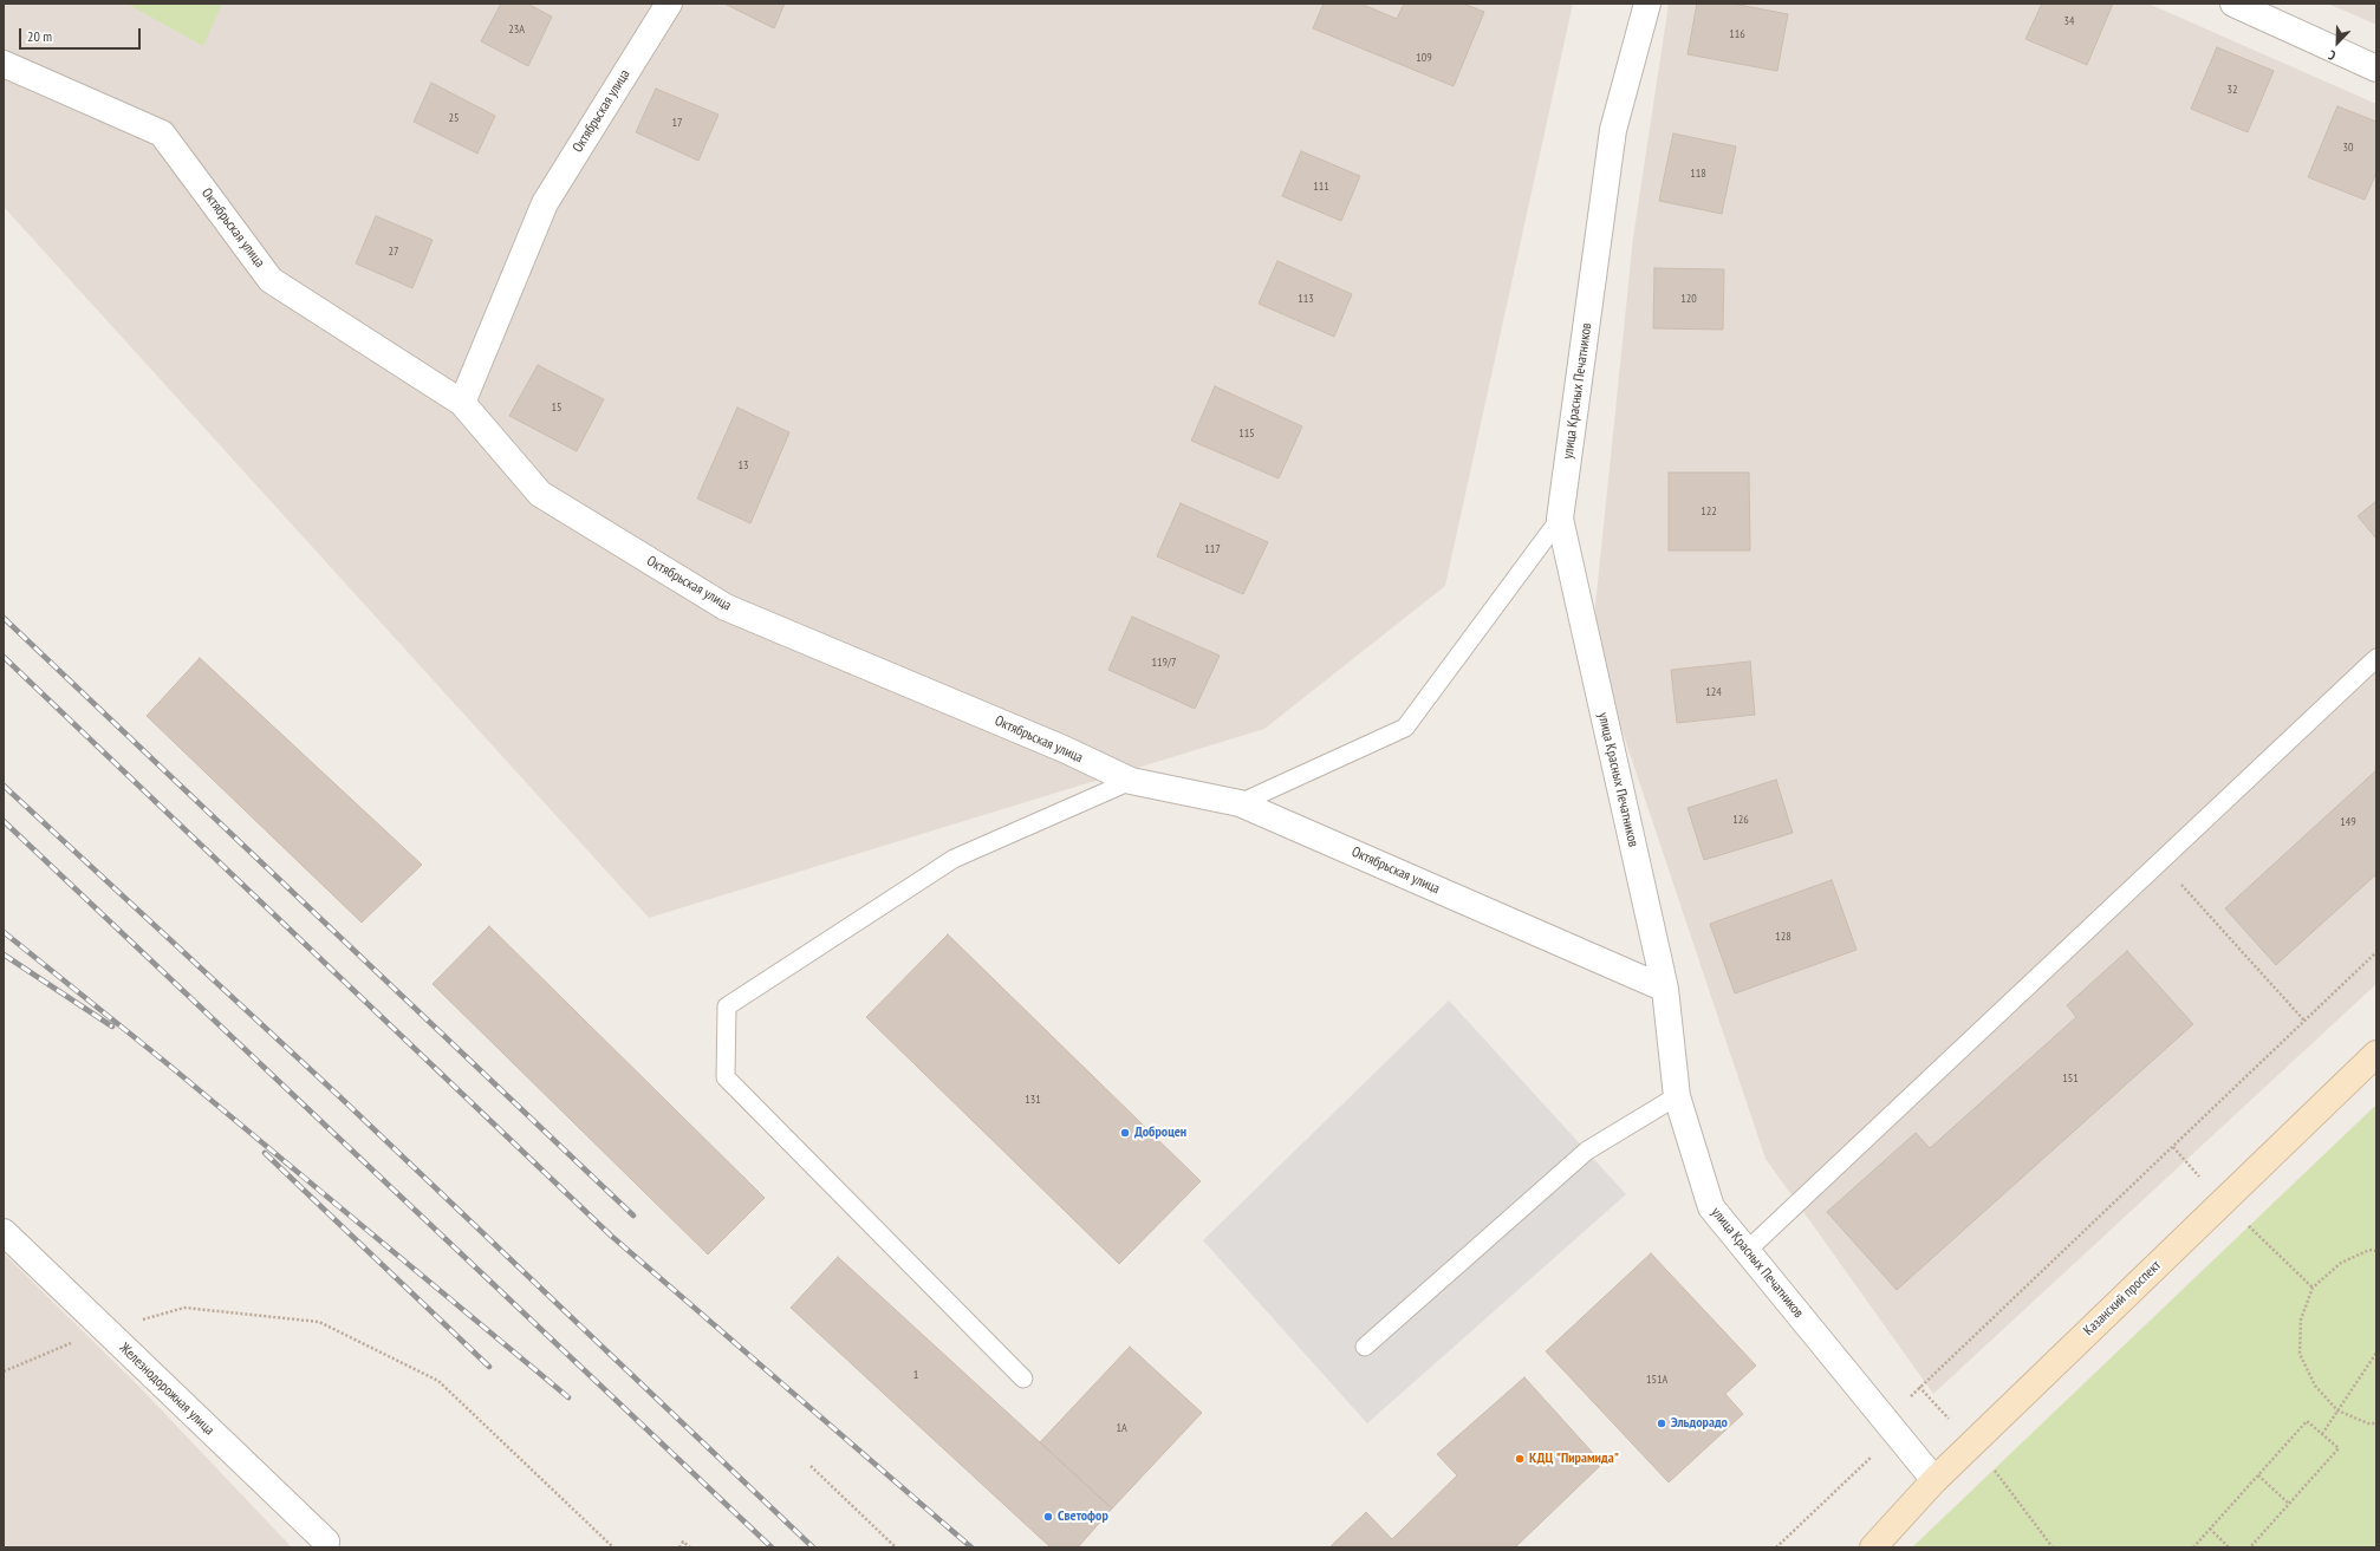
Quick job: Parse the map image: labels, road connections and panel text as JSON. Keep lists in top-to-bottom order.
{
  "streets": {
    "street": [
      "Октябрьская улица",
      "улица Красных Печатников",
      "Казанский проспект",
      "Железнодорожная улица"
    ]
  },
  "crossings": [
    ["Октябрьская улица", "улица Красных Печатников"],
    ["улица Красных Печатников", "Казанский проспект"]
  ],
  "places": [
    "Доброцен",
    "Эльдорадо",
    "КДЦ \"Пирамида\"",
    "Светофор"
  ],
  "house_numbers": [
    "34",
    "23А",
    "116",
    "109",
    "32",
    "25",
    "17",
    "30",
    "118",
    "111",
    "27",
    "113",
    "120",
    "15",
    "115",
    "13",
    "122",
    "117",
    "119/7",
    "124",
    "126",
    "149",
    "128",
    "151",
    "131",
    "1",
    "151А",
    "1А"
  ],
  "scale_bar": "20 m",
  "north": "bottom left"
}
